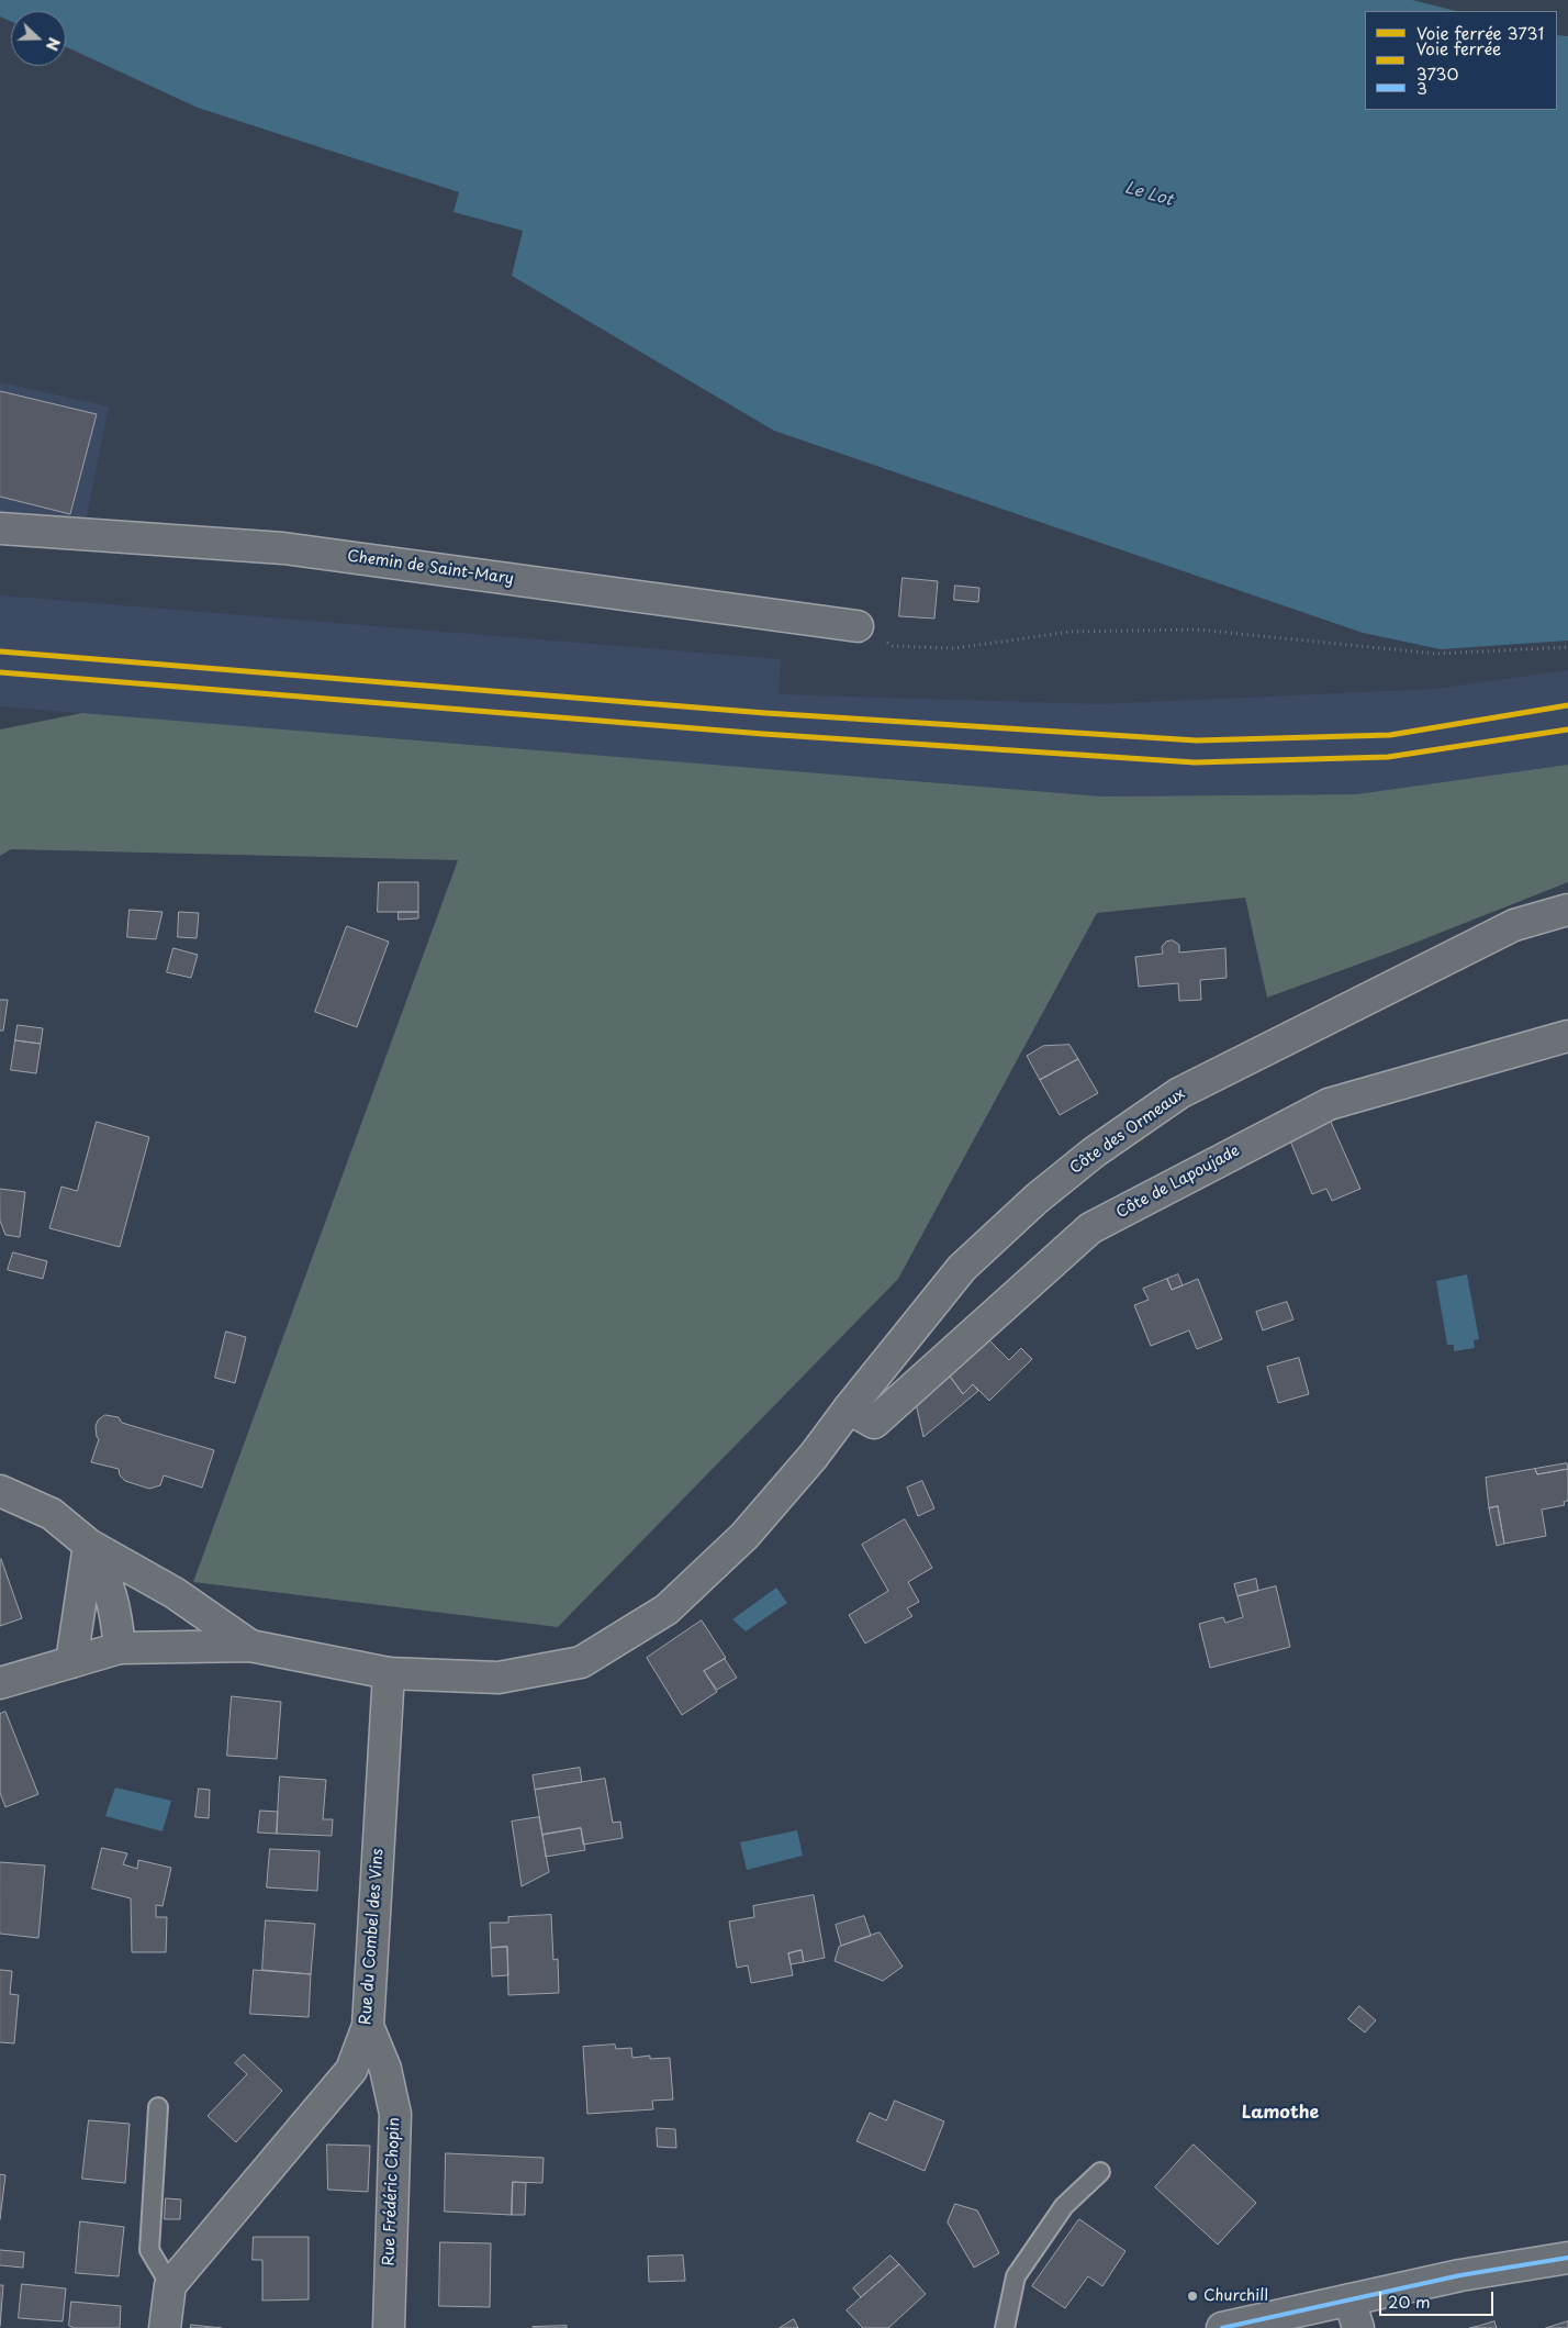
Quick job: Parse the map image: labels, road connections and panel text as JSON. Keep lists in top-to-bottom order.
{
  "streets": {
    "street": [
      "Chemin de Saint-Mary",
      "Côte des Ormeaux",
      "Côte de Lapoujade",
      "Rue du Combel des Vins",
      "Rue Frédéric Chopin"
    ]
  },
  "crossings": [
    ["Côte des Ormeaux", "Côte de Lapoujade"],
    ["Côte des Ormeaux", "Rue du Combel des Vins"],
    ["Rue du Combel des Vins", "Rue Frédéric Chopin"]
  ],
  "districts": ["Lamothe"],
  "water": ["Le Lot"],
  "places": ["Churchill"],
  "lines": ["rail line 3730", "rail line 3731", "transit line 3"],
  "legend": ["Voie ferrée 3731", "Voie ferrée 3730", "3"],
  "scale_bar": "20 m",
  "north": "right"
}
